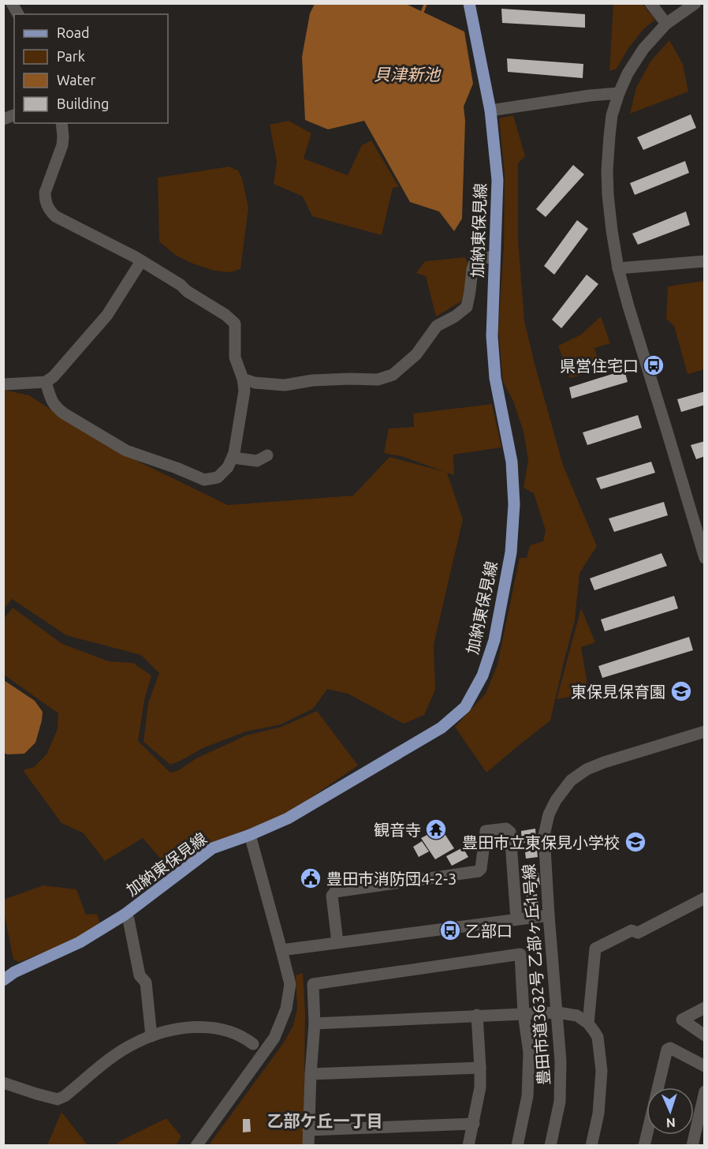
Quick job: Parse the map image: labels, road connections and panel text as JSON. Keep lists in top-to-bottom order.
{
  "streets": {
    "main road": ["加納東保見線"],
    "street": ["豊田市道3632号 乙部ヶ丘1号線"]
  },
  "districts": ["乙部ケ丘一丁目"],
  "water": ["貝津新池"],
  "places": {
    "bus stop": ["県営住宅口", "乙部口"],
    "school or university": ["東保見保育園", "豊田市立東保見小学校"],
    "temple": ["観音寺"],
    "public building": ["豊田市消防団4-2-3"]
  },
  "legend": [
    "Road",
    "Park",
    "Water",
    "Building"
  ],
  "north": "bottom"
}
